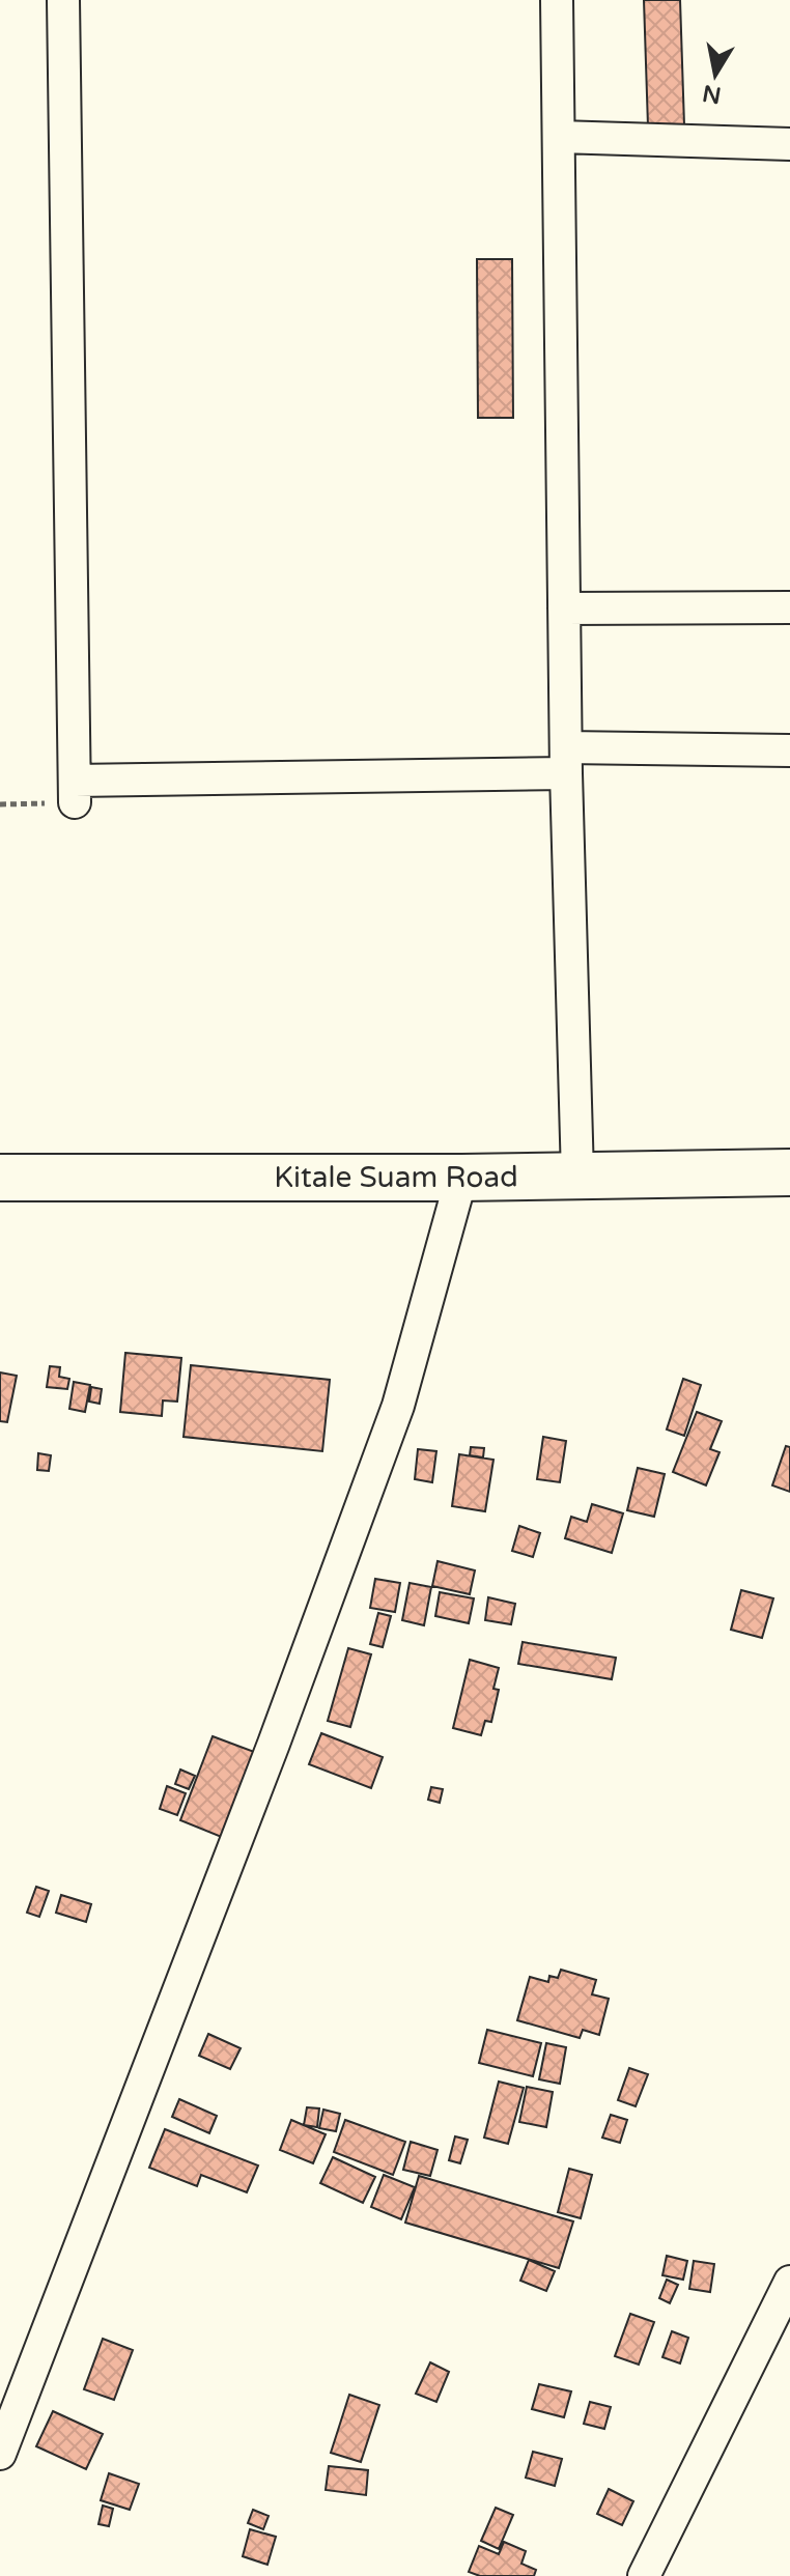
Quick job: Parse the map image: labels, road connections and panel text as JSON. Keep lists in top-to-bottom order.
{
  "streets": {
    "highway": ["Kitale Suam Road"]
  },
  "north": "bottom"
}
